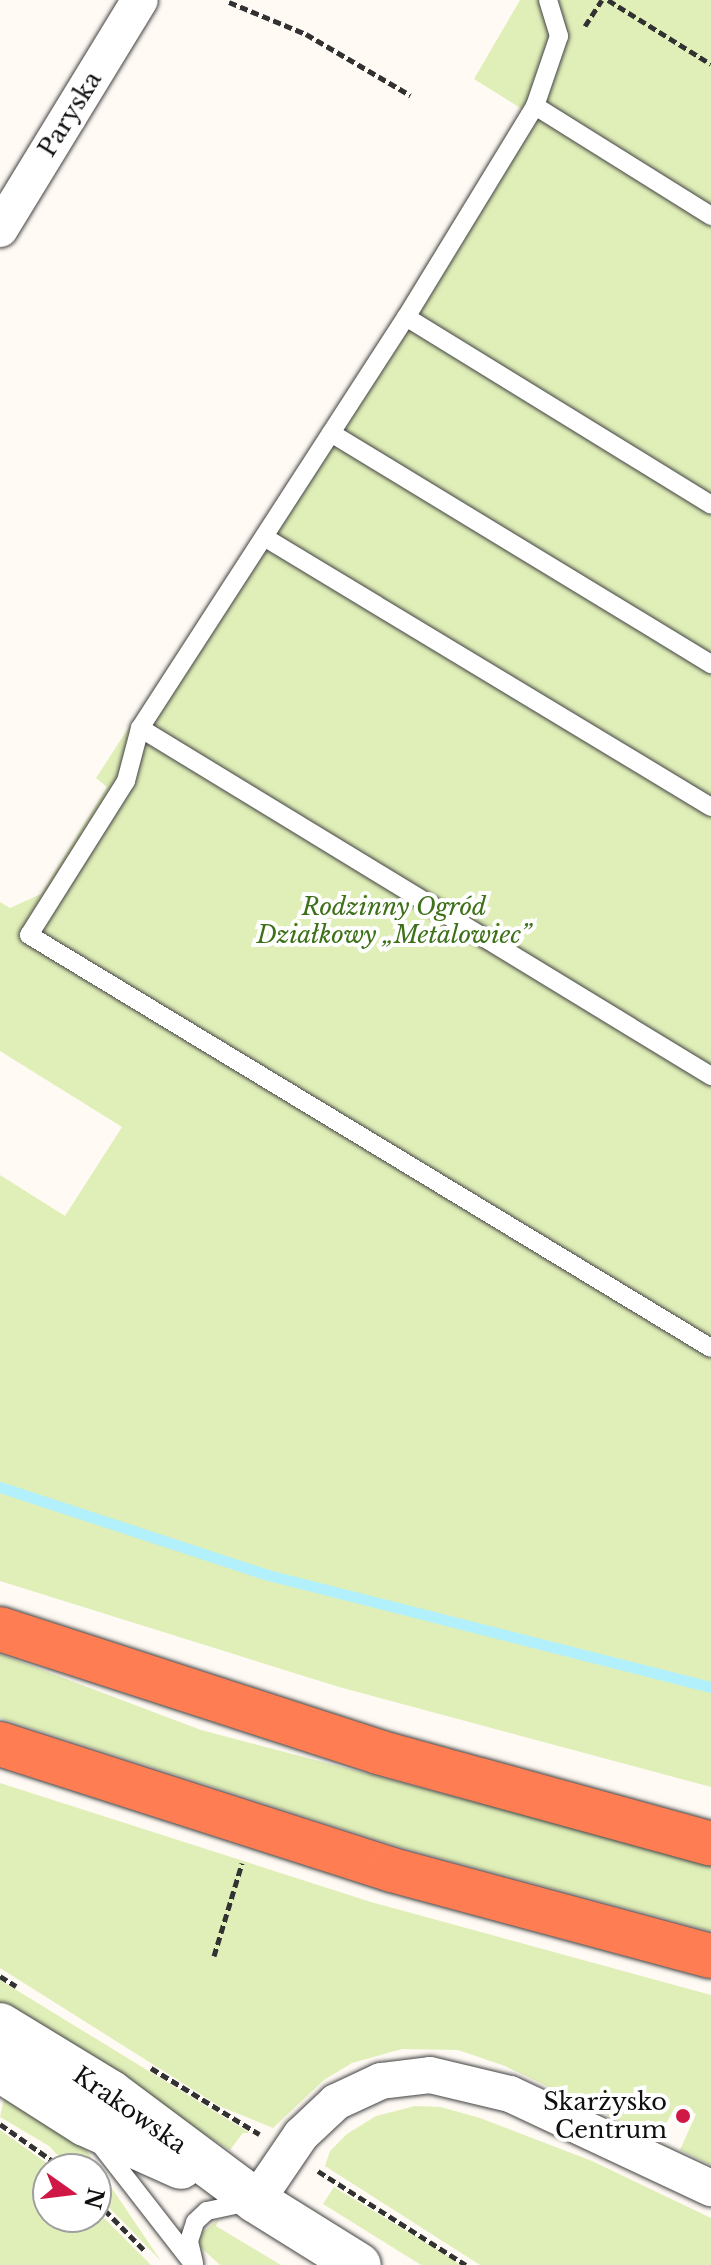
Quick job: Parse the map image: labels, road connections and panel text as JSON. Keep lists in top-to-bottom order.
{
  "streets": {
    "street": ["Paryska", "Krakowska"]
  },
  "parks": ["Rodzinny Ogród Działkowy „Metalowiec”"],
  "places": ["Skarżysko Centrum"],
  "north": "right"
}
